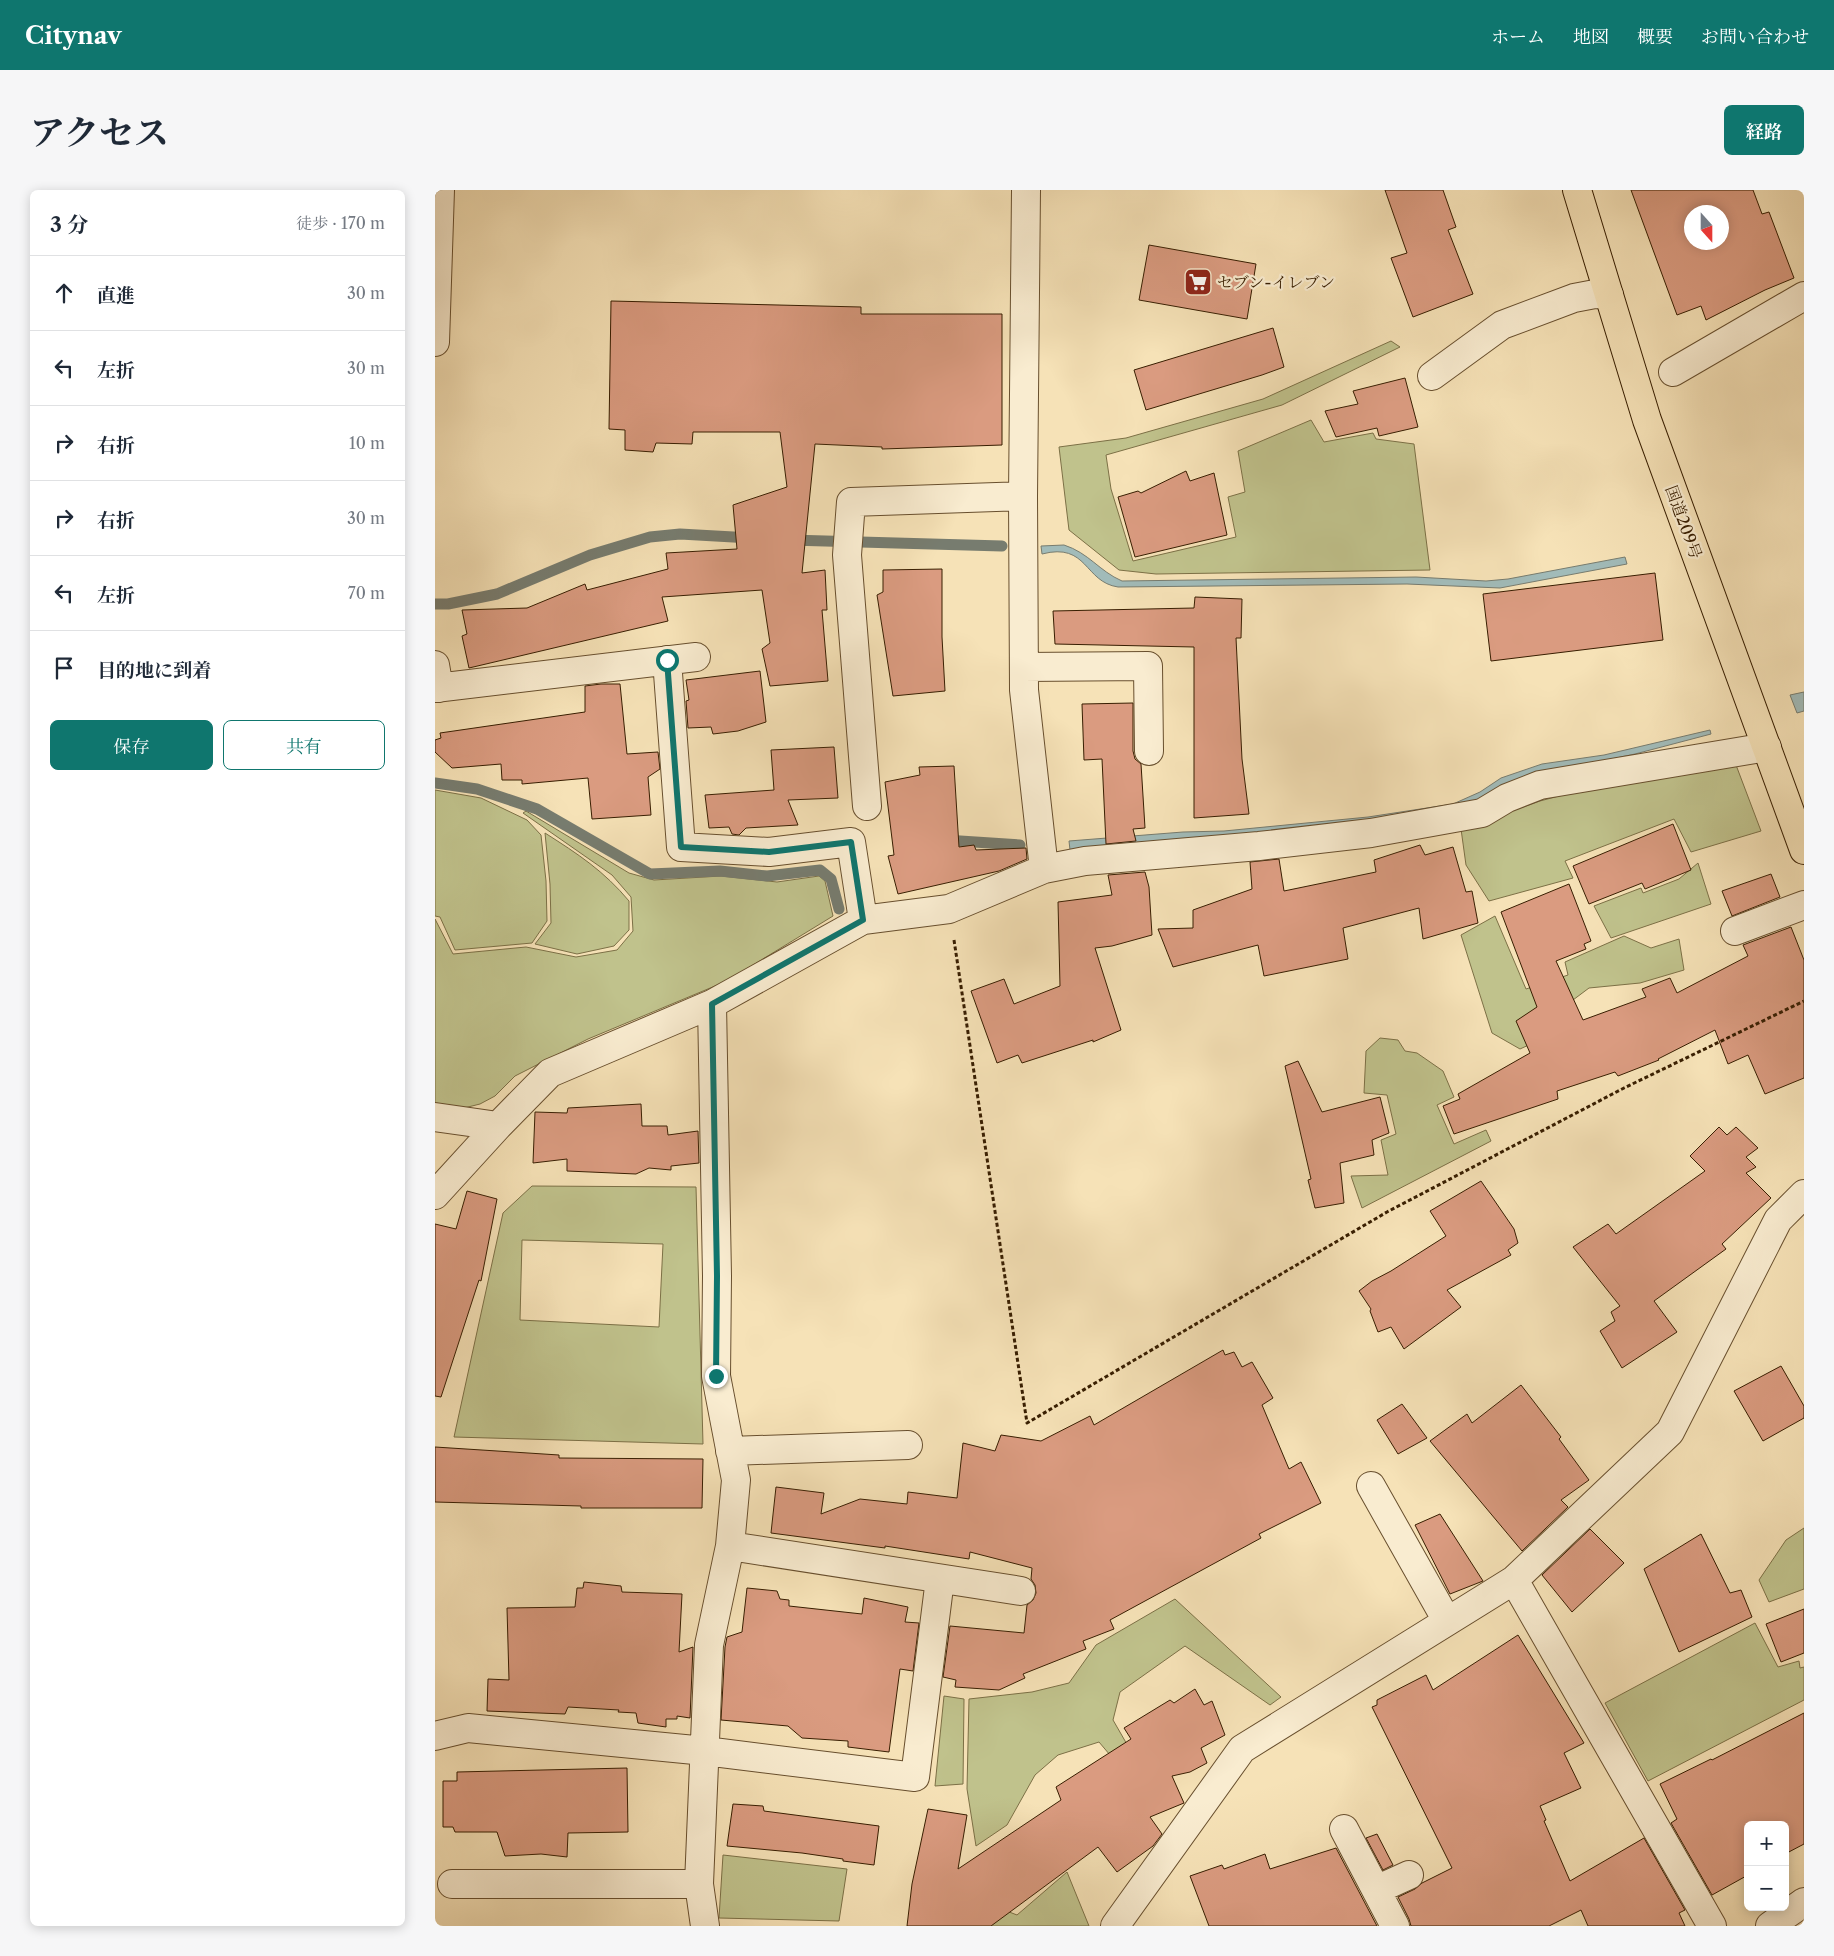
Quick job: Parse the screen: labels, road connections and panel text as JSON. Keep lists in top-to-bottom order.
{
  "streets": {
    "highway": ["国道209号"]
  },
  "places": {
    "supermarket": ["セブン-イレブン"]
  },
  "north": "bottom",
  "page": {
    "header": "Citynav",
    "nav": [
      "ホーム",
      "地図",
      "概要",
      "お問い合わせ"
    ],
    "title": "アクセス",
    "buttons": [
      "経路",
      ["保存", "共有"]
    ],
    "heading": ["3 分", "徒歩 · 170 m"],
    "list": [
      ["直進", "30 m"],
      ["左折", "30 m"],
      ["右折", "10 m"],
      ["右折", "30 m"],
      ["左折", "70 m"],
      "目的地に到着"
    ],
    "map_buttons": ["+", "−"]
  }
}
